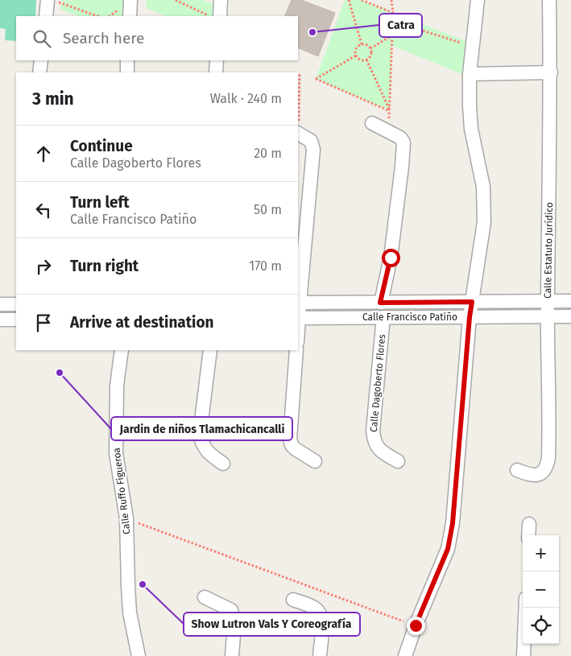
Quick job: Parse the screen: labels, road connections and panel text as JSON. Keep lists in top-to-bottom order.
{
  "streets": {
    "street": [
      "Calle Estatuto Jurídico",
      "Calle Francisco Patiño",
      "Calle Dagoberto Flores",
      "Calle Ruffo Figueroa"
    ]
  },
  "crossings": [
    ["Calle Estatuto Jurídico", "Calle Francisco Patiño"],
    ["Calle Francisco Patiño", "Calle Dagoberto Flores"]
  ],
  "places": ["Catra", "Jardin de niños Tlamachicancalli", "Show Lutron Vals Y Coreografía"],
  "page": {
    "search": "Search here",
    "heading": ["3 min", "Walk · 240 m"],
    "list": [
      ["Continue", "Calle Dagoberto Flores", "20 m"],
      ["Turn left", "Calle Francisco Patiño", "50 m"],
      ["Turn right", "170 m"],
      "Arrive at destination"
    ],
    "map_buttons": ["+", "−"]
  }
}
